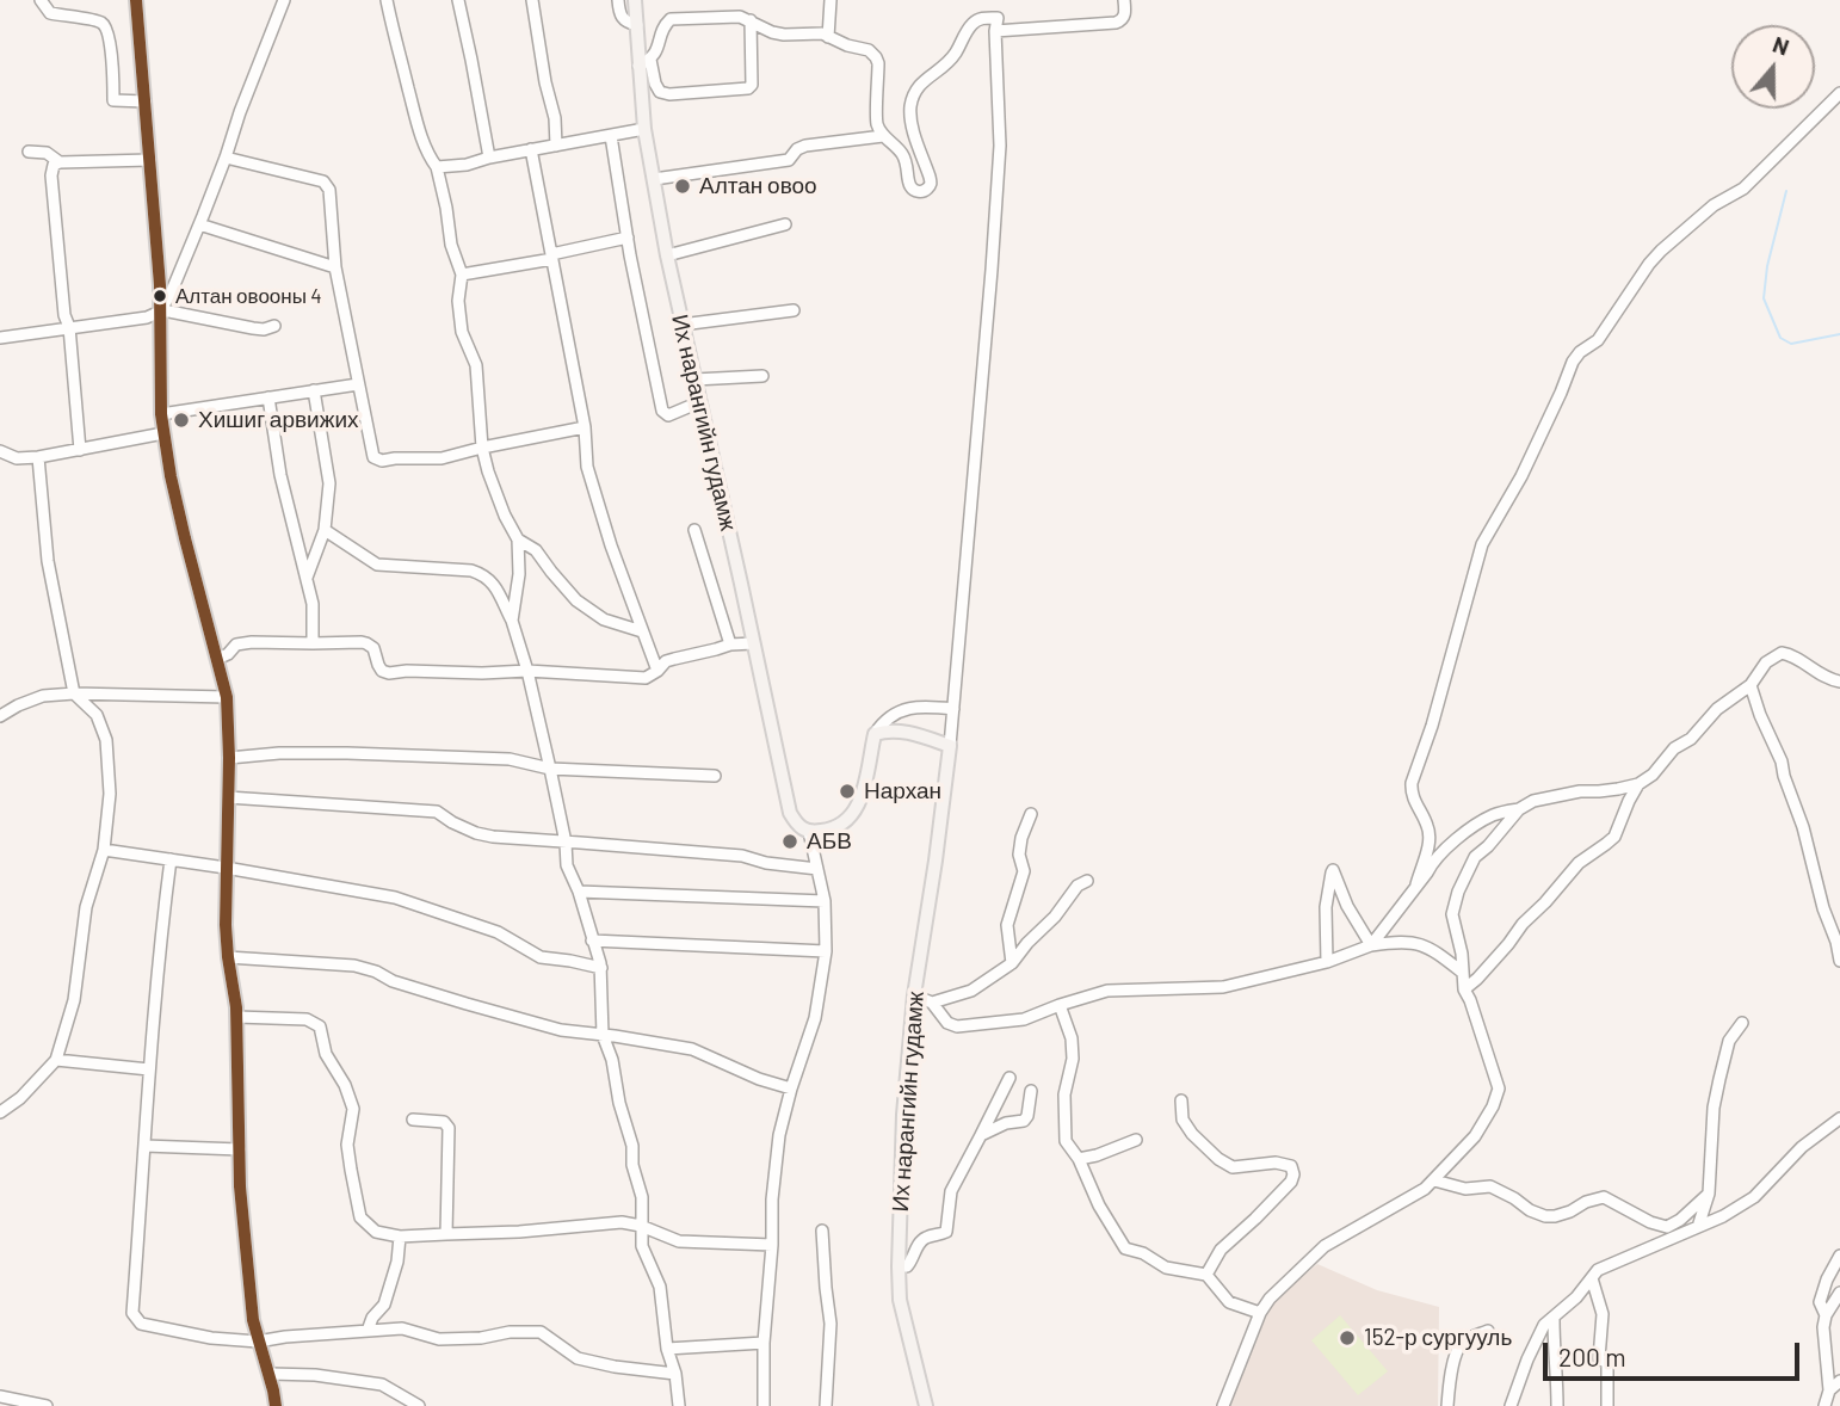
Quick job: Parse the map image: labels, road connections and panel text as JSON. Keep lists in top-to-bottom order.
{
  "streets": {
    "main road": ["Их нарангийн гудамж"]
  },
  "places": [
    "Алтан овоо",
    "Алтан овооны 4",
    "Хишиг арвижих",
    "Нархан",
    "АБВ",
    "152-р сургууль"
  ],
  "scale_bar": "200 m",
  "north": "top"
}
